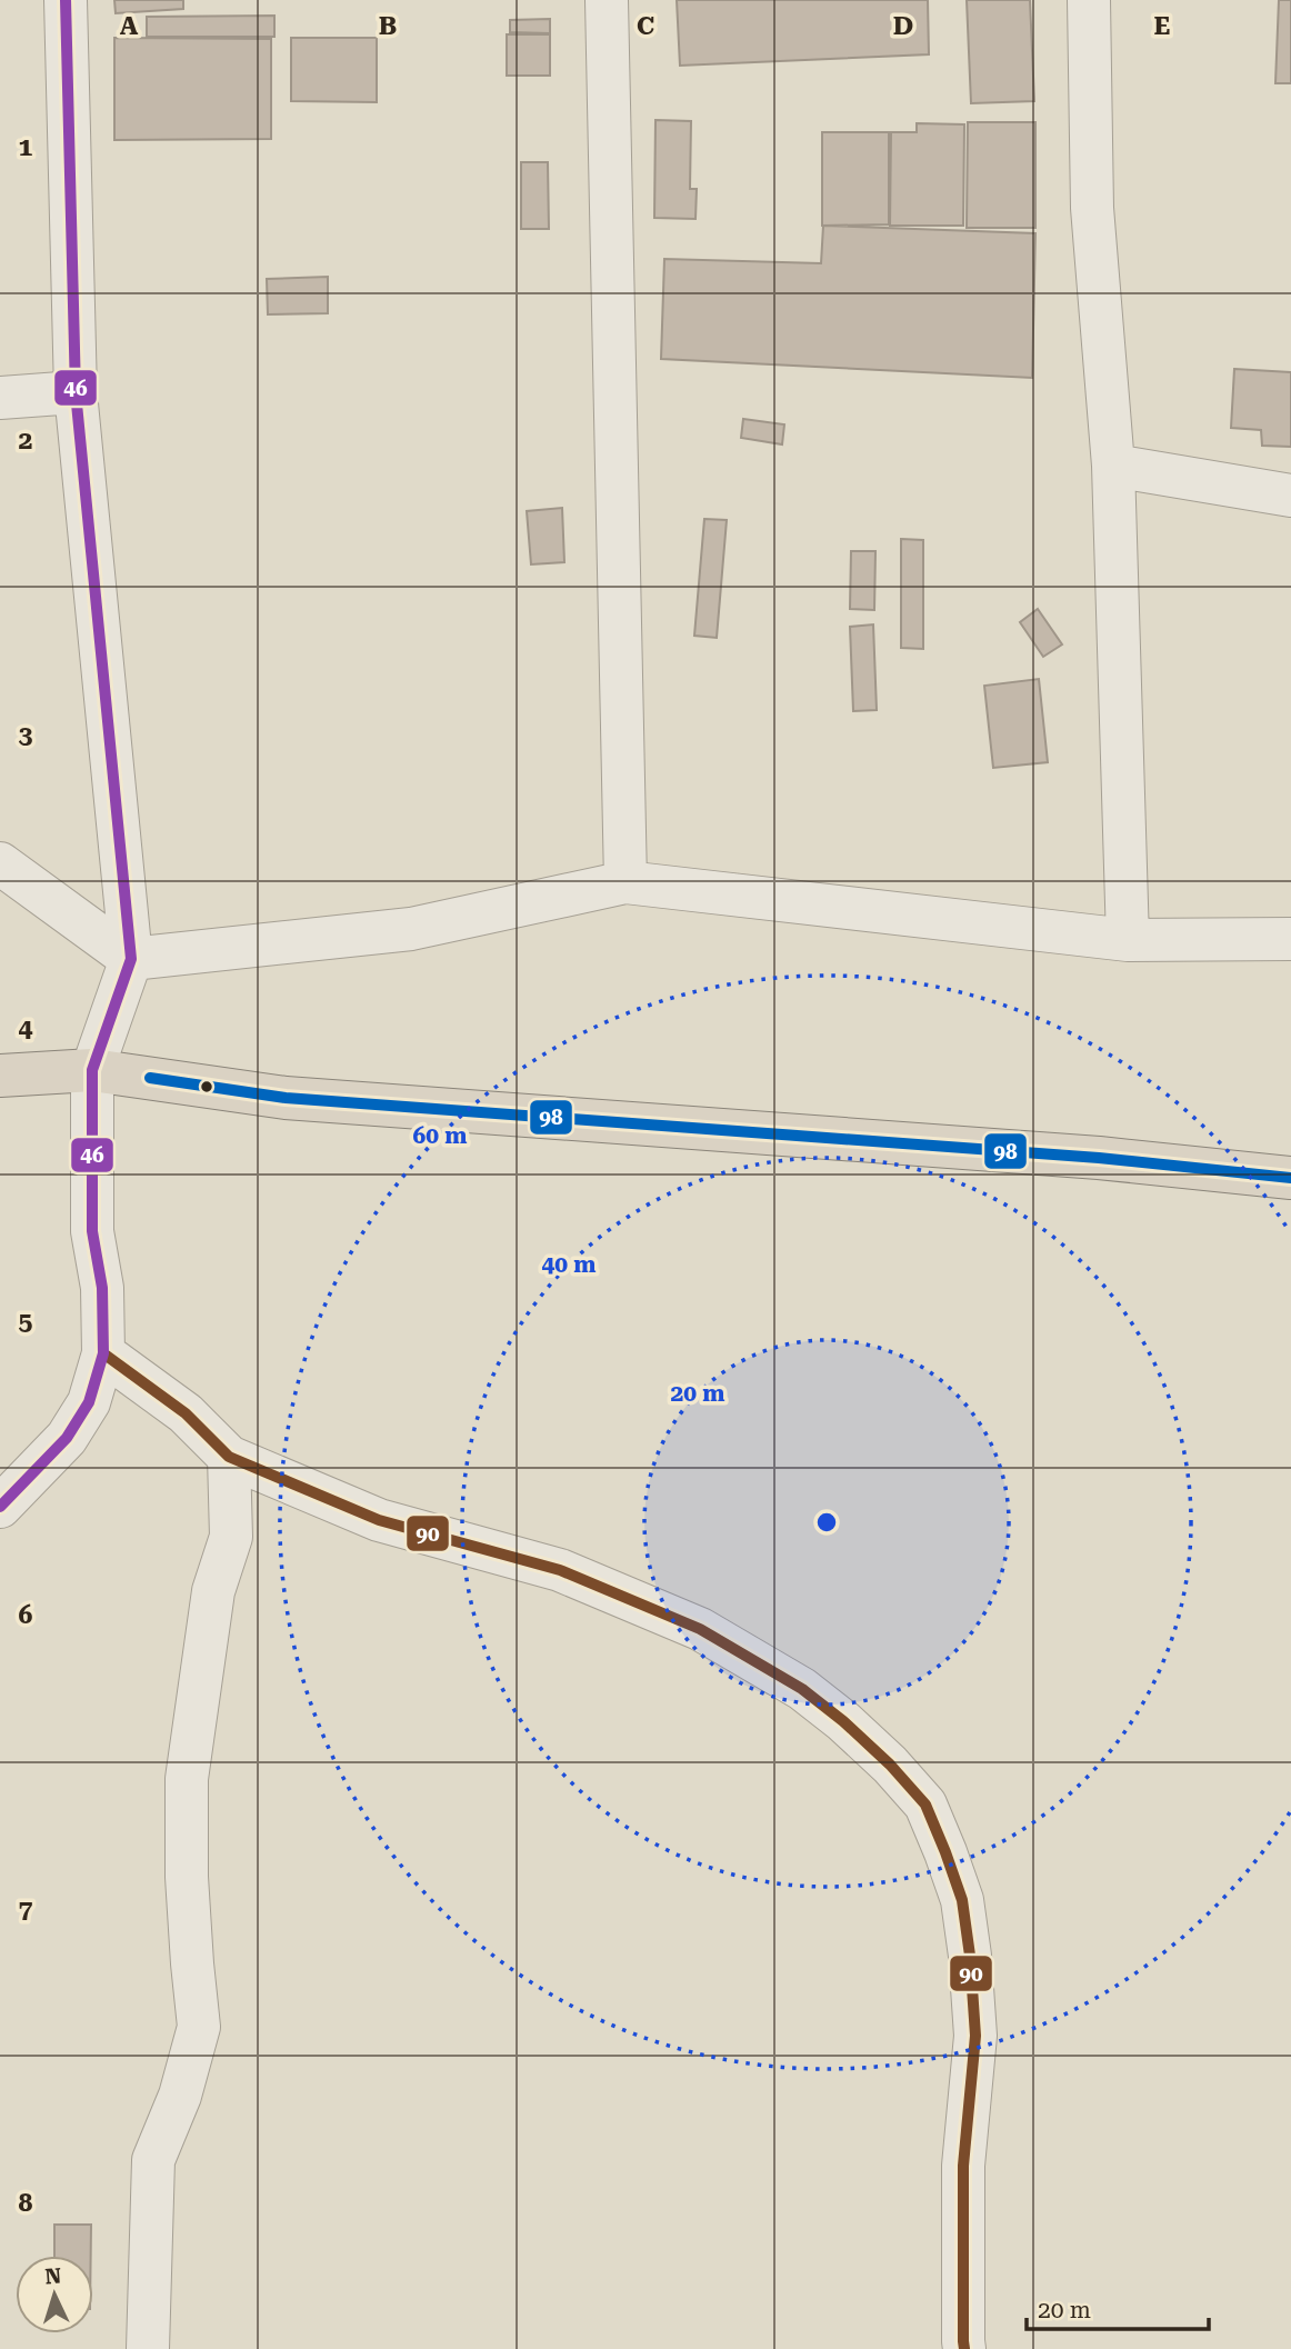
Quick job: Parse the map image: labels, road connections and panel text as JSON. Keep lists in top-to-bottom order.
{
  "lines": ["transit line 46", "transit line 98", "transit line 90"],
  "scale_bar": "20 m",
  "north": "top",
  "grid": {
    "columns": [
      "A",
      "B",
      "C",
      "D",
      "E"
    ],
    "rows": [
      "1",
      "2",
      "3",
      "4",
      "5",
      "6",
      "7",
      "8"
    ]
  },
  "rings": ["60 m", "40 m", "20 m"]
}
